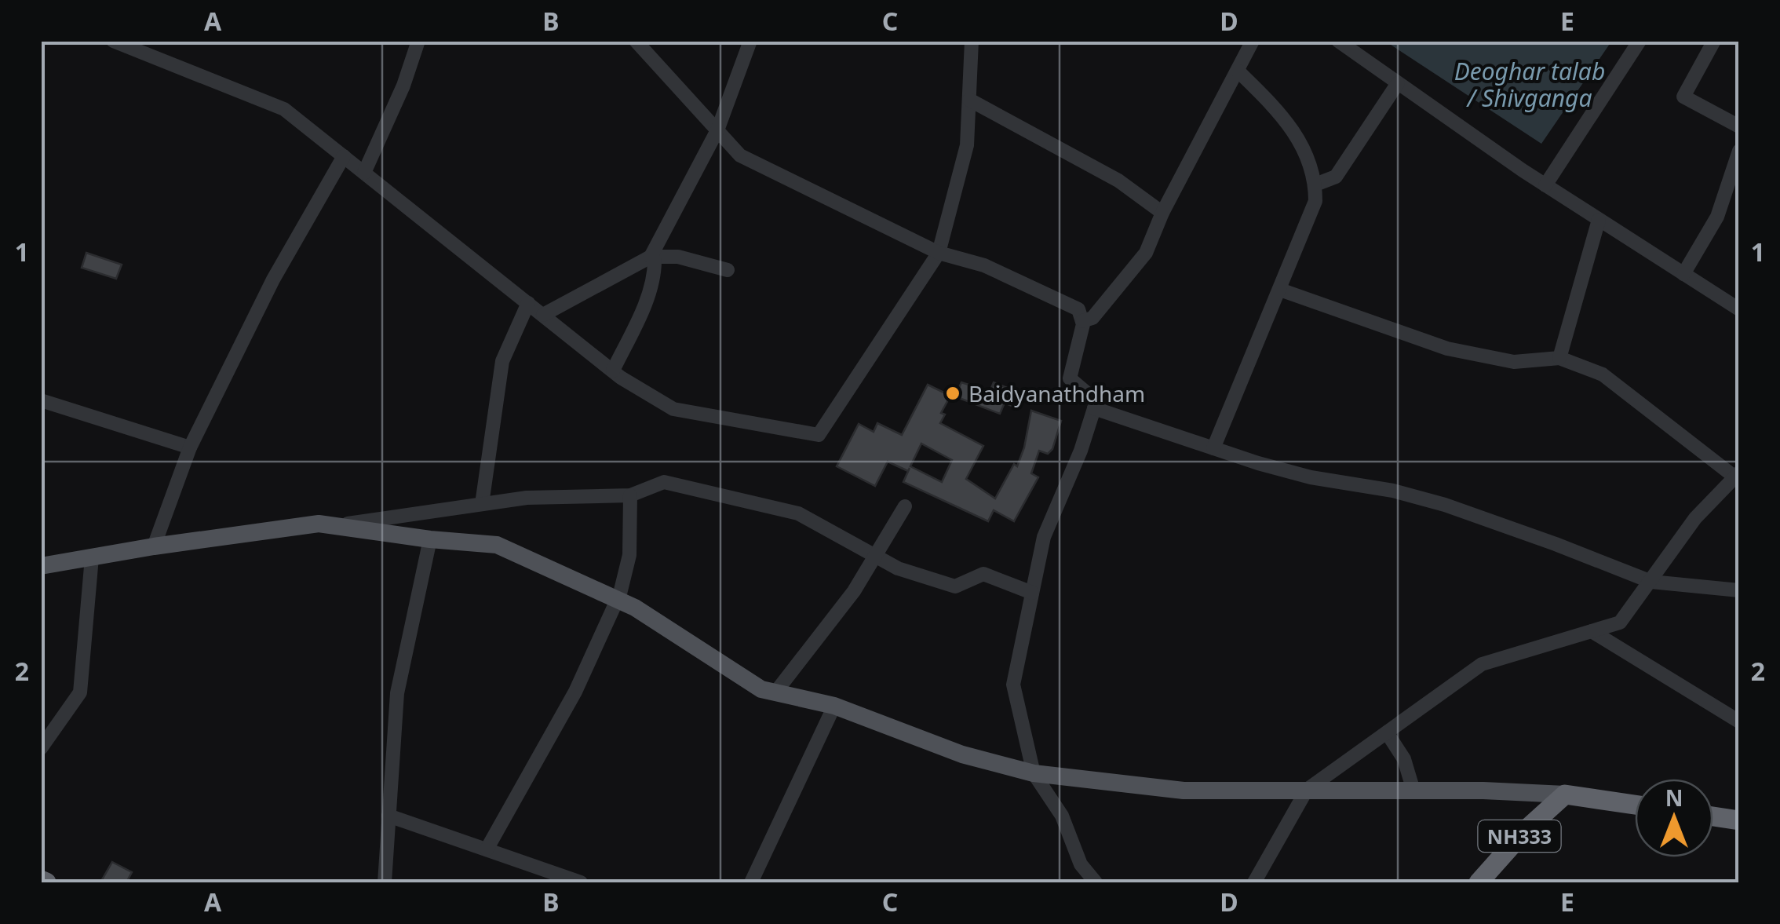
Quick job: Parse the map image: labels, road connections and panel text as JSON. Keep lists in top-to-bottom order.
{
  "streets": {
    "highway": ["NH333"]
  },
  "water": ["Deoghar talab / Shivganga"],
  "places": ["Baidyanathdham"],
  "north": "top",
  "grid": {
    "columns": [
      "A",
      "B",
      "C",
      "D",
      "E"
    ],
    "rows": ["1", "2"]
  }
}
